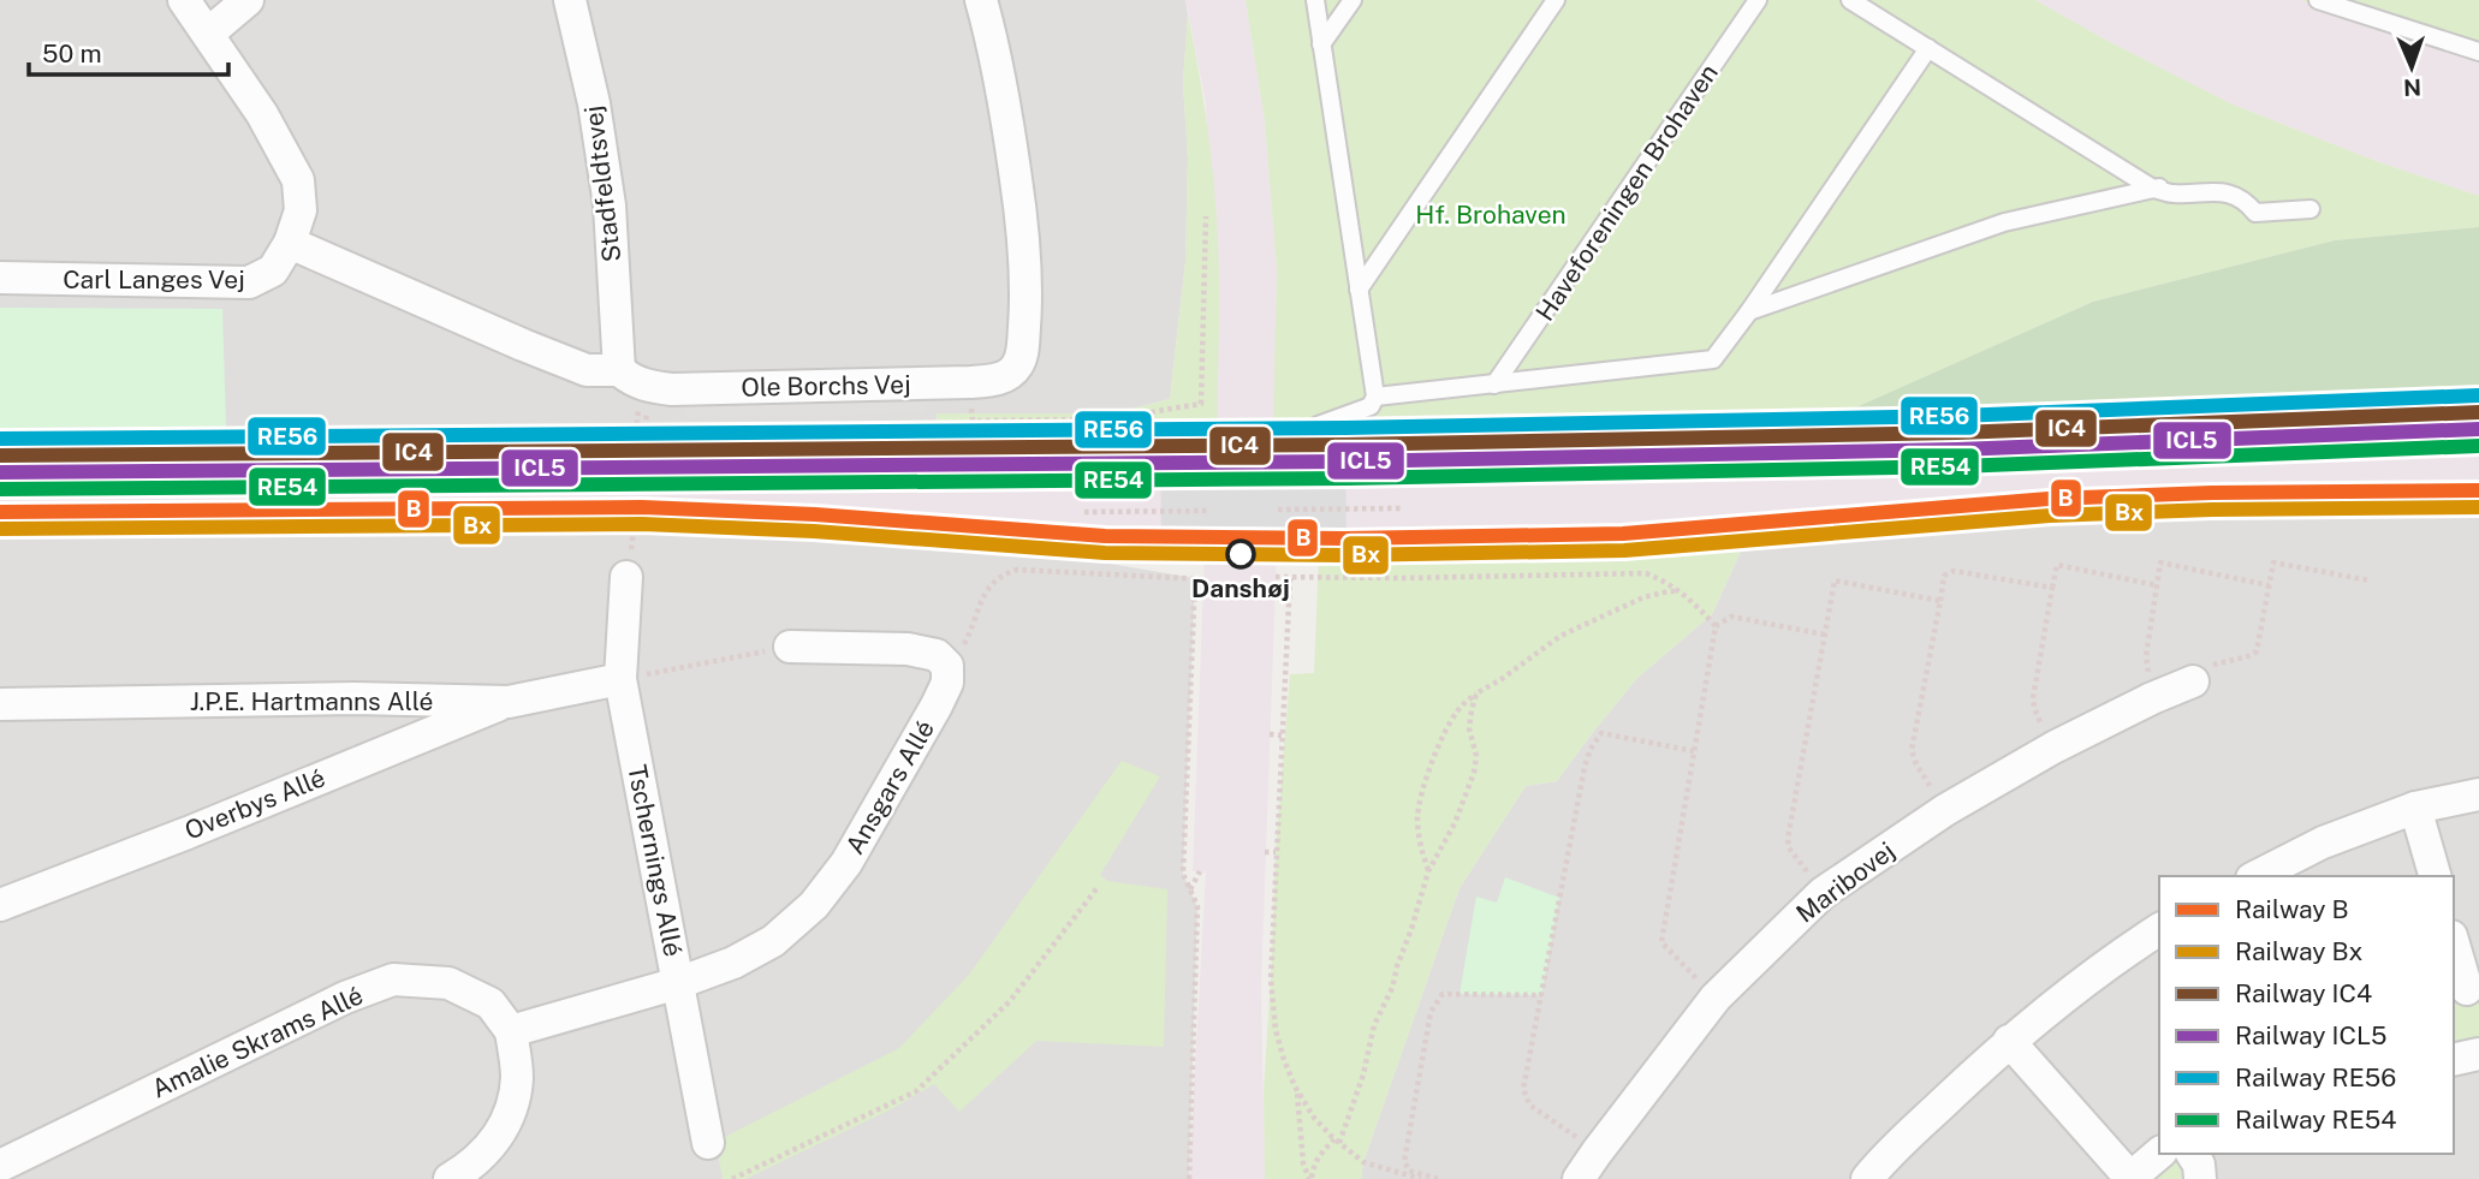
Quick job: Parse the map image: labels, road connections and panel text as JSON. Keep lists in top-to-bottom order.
{
  "streets": {
    "street": [
      "Stadfeldtsvej",
      "Carl Langes Vej",
      "Ole Borchs Vej",
      "J.P.E. Hartmanns Allé",
      "Ansgars Allé",
      "Overbys Allé",
      "Tschernings Allé",
      "Maribovej",
      "Amalie Skrams Allé"
    ],
    "lane": ["Haveforeningen Brohaven"]
  },
  "crossings": [
    ["Stadfeldtsvej", "Ole Borchs Vej"],
    ["Carl Langes Vej", "Ole Borchs Vej"],
    ["J.P.E. Hartmanns Allé", "Overbys Allé"],
    ["J.P.E. Hartmanns Allé", "Tschernings Allé"],
    ["Ansgars Allé", "Tschernings Allé"],
    ["Ansgars Allé", "Amalie Skrams Allé"]
  ],
  "parks": ["Hf. Brohaven"],
  "places": ["Danshøj"],
  "lines": [
    "rail line RE56",
    "rail line IC4",
    "rail line ICL5",
    "rail line RE54",
    "rail line B",
    "rail line Bx"
  ],
  "legend": [
    "Railway B",
    "Railway Bx",
    "Railway IC4",
    "Railway ICL5",
    "Railway RE56",
    "Railway RE54"
  ],
  "scale_bar": "50 m",
  "north": "bottom"
}
